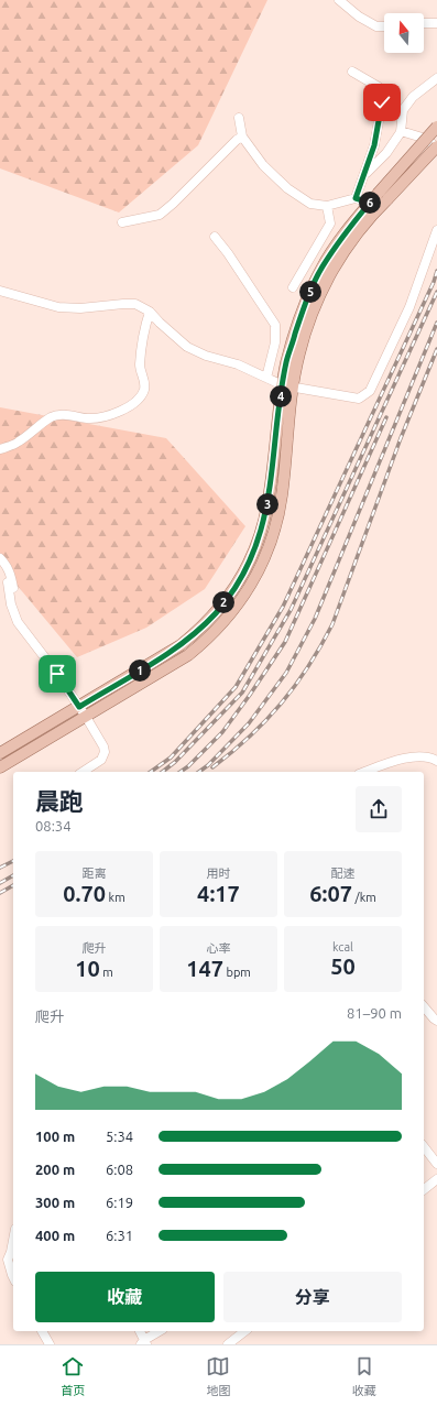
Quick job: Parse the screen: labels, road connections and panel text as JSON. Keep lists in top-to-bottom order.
{
  "north": "top",
  "page": {
    "pins": [
      "6",
      "5",
      "4",
      "3",
      "2",
      "1"
    ],
    "heading": ["晨跑", "08:34"],
    "stats": [
      ["距离", "0.70 km"],
      ["用时", "4:17"],
      ["配速", "6:07 /km"],
      ["爬升", "10 m"],
      ["心率", "147 bpm"],
      ["kcal", "50"]
    ],
    "chart": ["爬升", "81–90 m"],
    "list": [
      {
        "name": "100 m",
        "note": "5:34"
      },
      {
        "name": "200 m",
        "note": "6:08"
      },
      {
        "name": "300 m",
        "note": "6:19"
      },
      {
        "name": "400 m",
        "note": "6:31"
      }
    ],
    "buttons": ["收藏", "分享"],
    "tabs": ["首页", "地图", "收藏"]
  }
}
